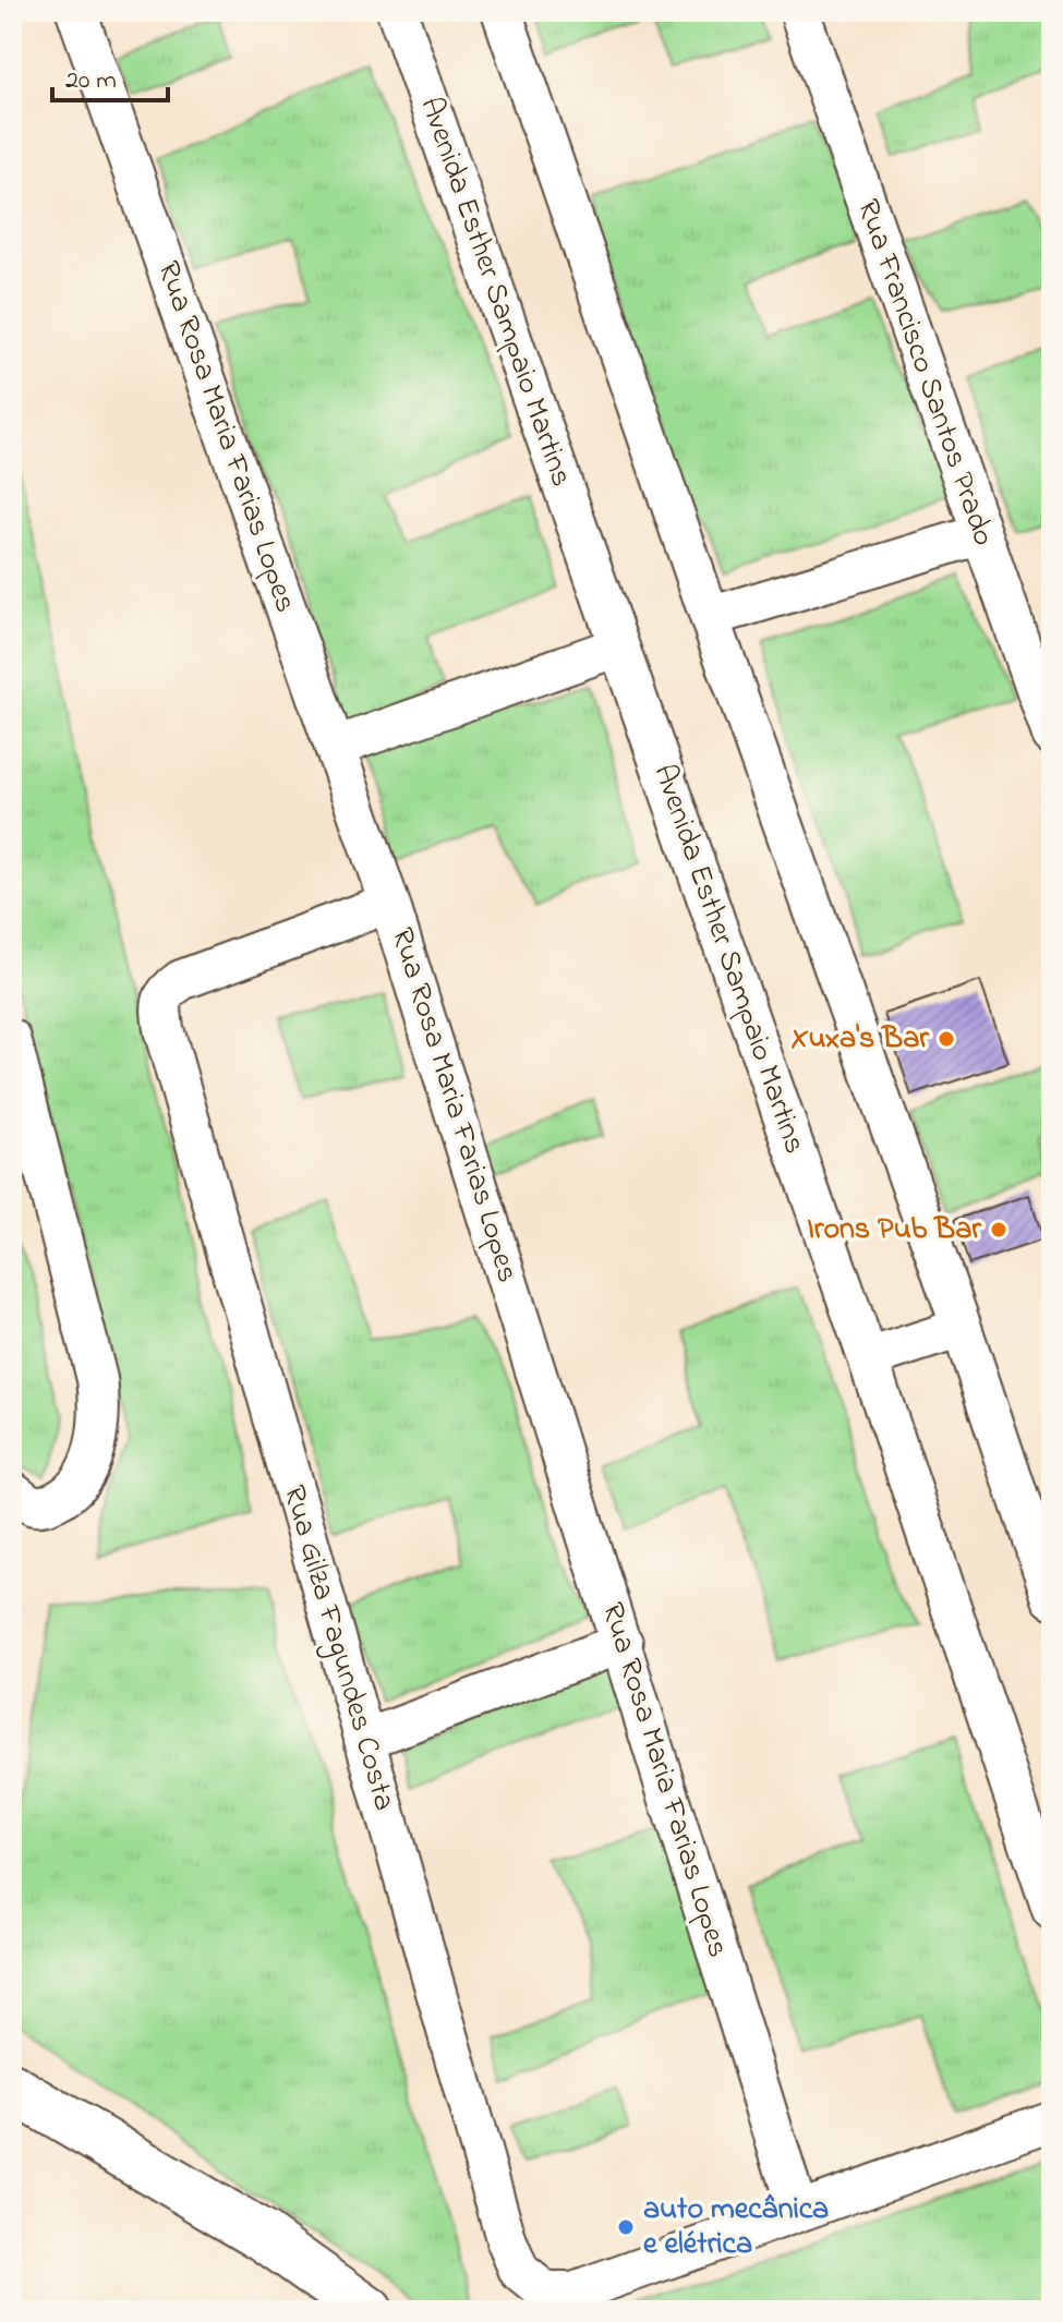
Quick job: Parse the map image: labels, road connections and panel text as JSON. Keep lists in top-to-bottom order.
{
  "streets": {
    "street": [
      "Avenida Esther Sampaio Martins",
      "Rua Francisco Santos Prado",
      "Rua Rosa Maria Farias Lopes",
      "Rua Gilza Fagundes Costa"
    ]
  },
  "crossings": [
    ["Rua Rosa Maria Farias Lopes", "Rua Gilza Fagundes Costa"]
  ],
  "places": ["Xuxa's Bar", "Irons Pub Bar", "auto mecânica e elétrica"],
  "scale_bar": "20 m"
}
